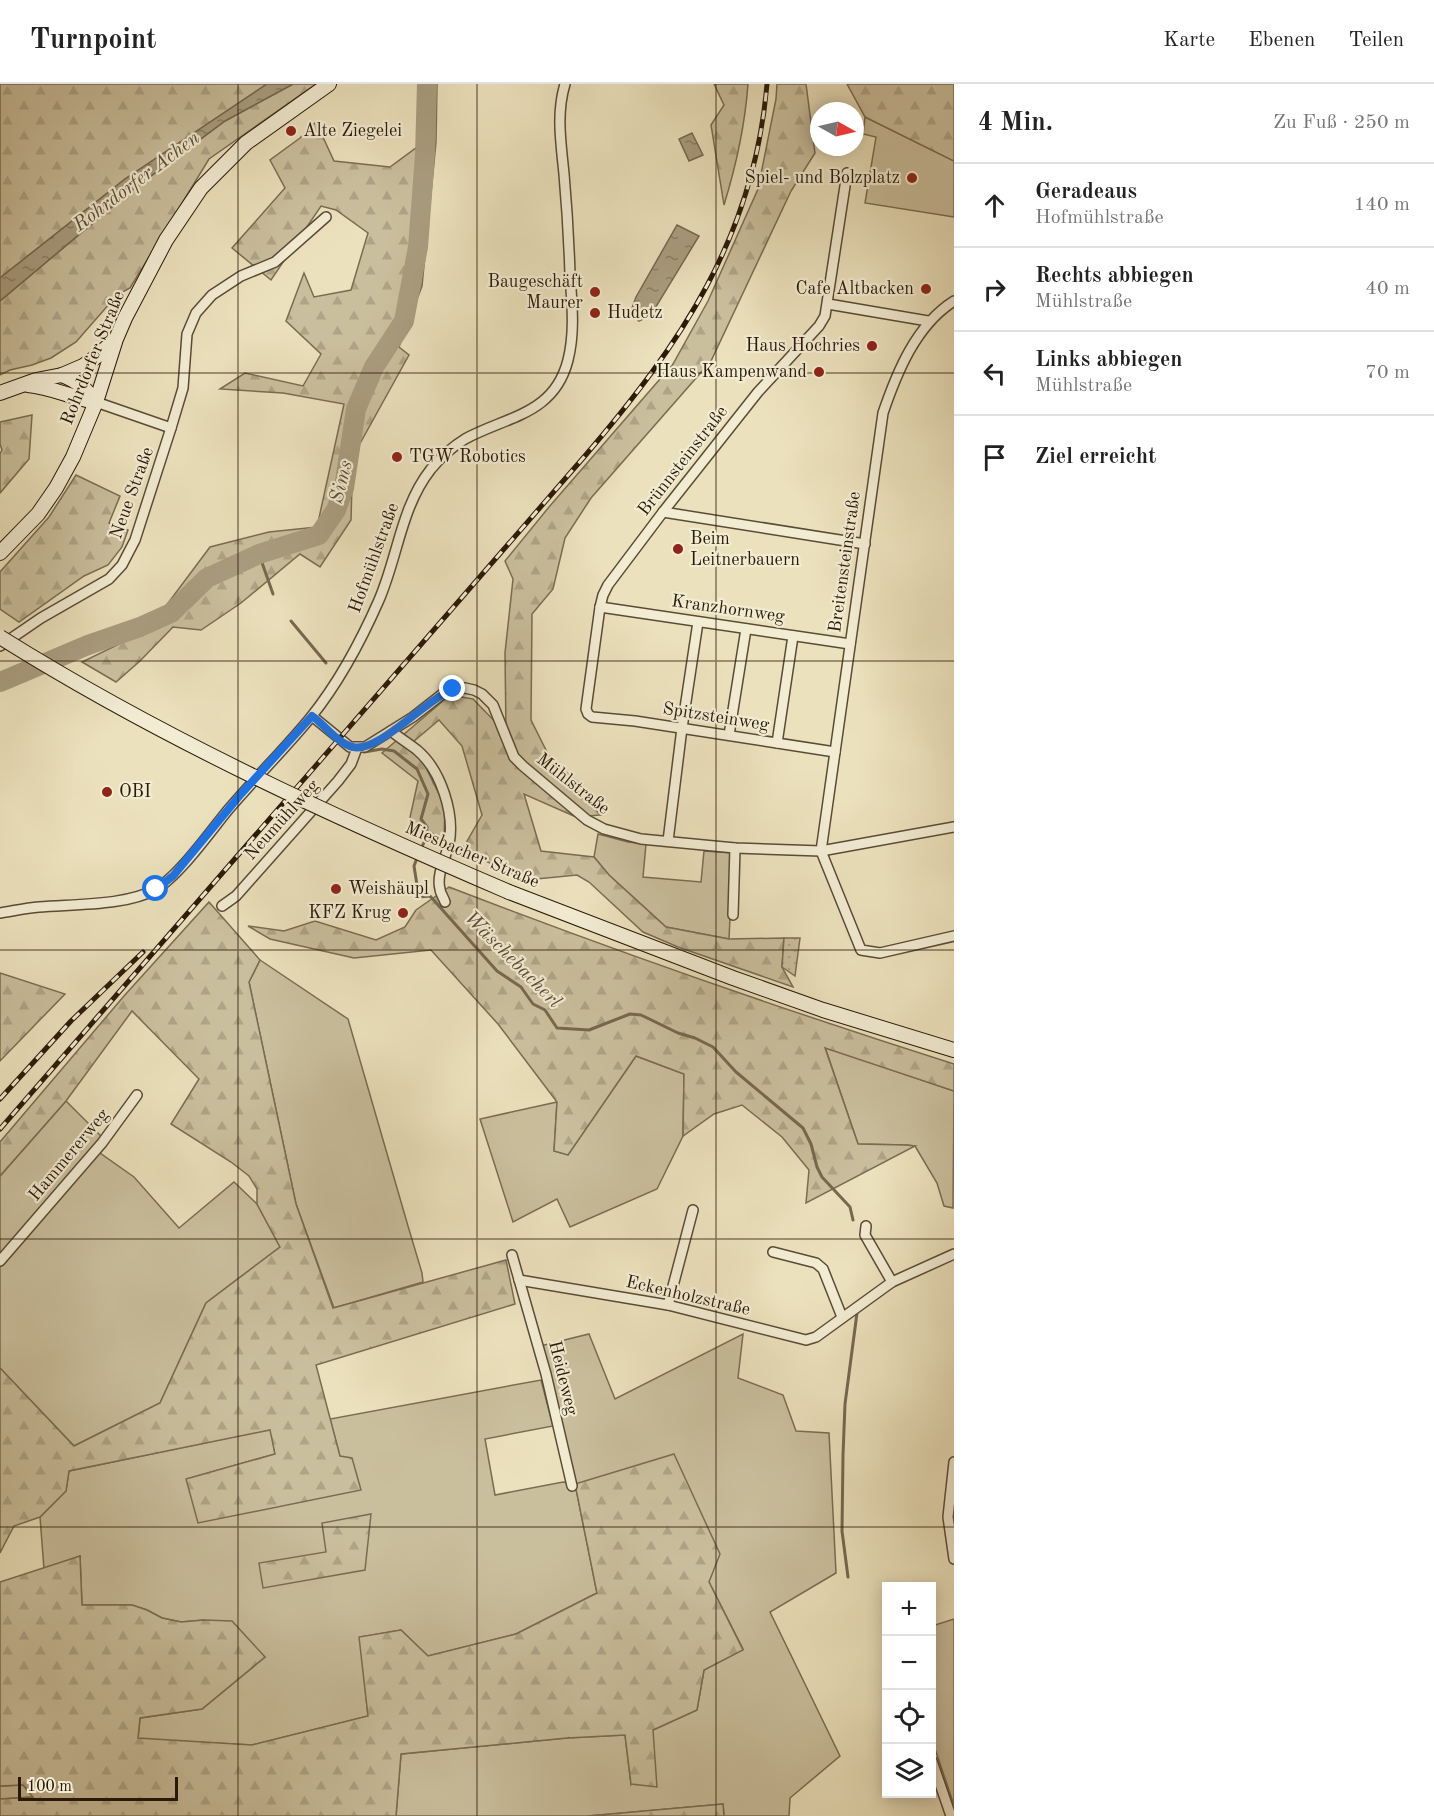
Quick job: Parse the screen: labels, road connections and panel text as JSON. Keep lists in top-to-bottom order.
{
  "streets": {
    "main road": ["Rohrdorfer Straße", "Miesbacher Straße"],
    "street": [
      "Brünnsteinstraße",
      "Neue Straße",
      "Hofmühlstraße",
      "Breitensteinstraße",
      "Kranzhornweg",
      "Spitzsteinweg",
      "Mühlstraße",
      "Neumühlweg",
      "Hammererweg",
      "Eckenholzstraße",
      "Heideweg"
    ]
  },
  "crossings": [
    ["Rohrdorfer Straße", "Neue Straße"],
    ["Brünnsteinstraße", "Kranzhornweg"],
    ["Brünnsteinstraße", "Spitzsteinweg"],
    ["Breitensteinstraße", "Kranzhornweg"],
    ["Breitensteinstraße", "Spitzsteinweg"],
    ["Breitensteinstraße", "Mühlstraße"],
    ["Mühlstraße", "Neumühlweg"],
    ["Eckenholzstraße", "Heideweg"]
  ],
  "water": ["Rohrdorfer Achen", "Sims", "Wäschebacherl"],
  "places": [
    "Alte Ziegelei",
    "Spiel- und Bolzplatz",
    "Cafe Altbacken",
    "Baugeschäft Maurer",
    "Hudetz",
    "Haus Hochries",
    "Haus Kampenwand",
    "TGW Robotics",
    "Beim Leitnerbauern",
    "OBI",
    "Weishäupl",
    "KFZ Krug"
  ],
  "scale_bar": "100 m",
  "north": "right",
  "page": {
    "header": "Turnpoint",
    "nav": ["Karte", "Ebenen", "Teilen"],
    "heading": ["4 Min.", "Zu Fuß · 250 m"],
    "list": [
      ["Geradeaus", "Hofmühlstraße", "140 m"],
      ["Rechts abbiegen", "Mühlstraße", "40 m"],
      ["Links abbiegen", "Mühlstraße", "70 m"],
      "Ziel erreicht"
    ],
    "map_buttons": ["+", "−"],
    "scale": "100 m"
  }
}
